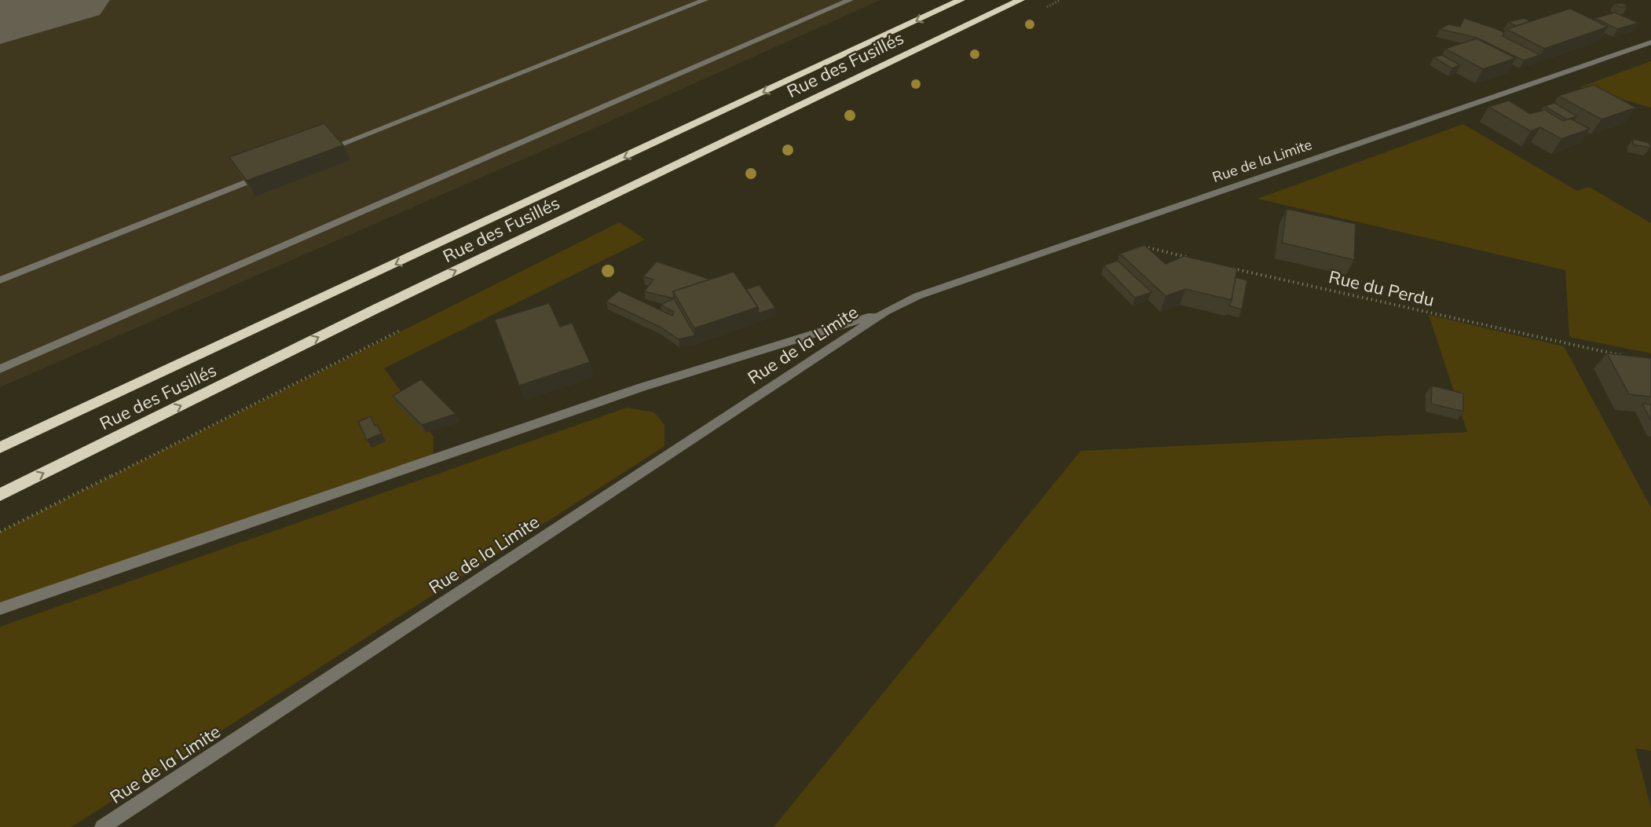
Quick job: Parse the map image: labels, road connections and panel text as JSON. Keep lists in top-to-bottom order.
{
  "streets": {
    "highway": ["Rue des Fusillés"],
    "street": ["Rue de la Limite"],
    "path": ["Rue du Perdu"]
  }
}
